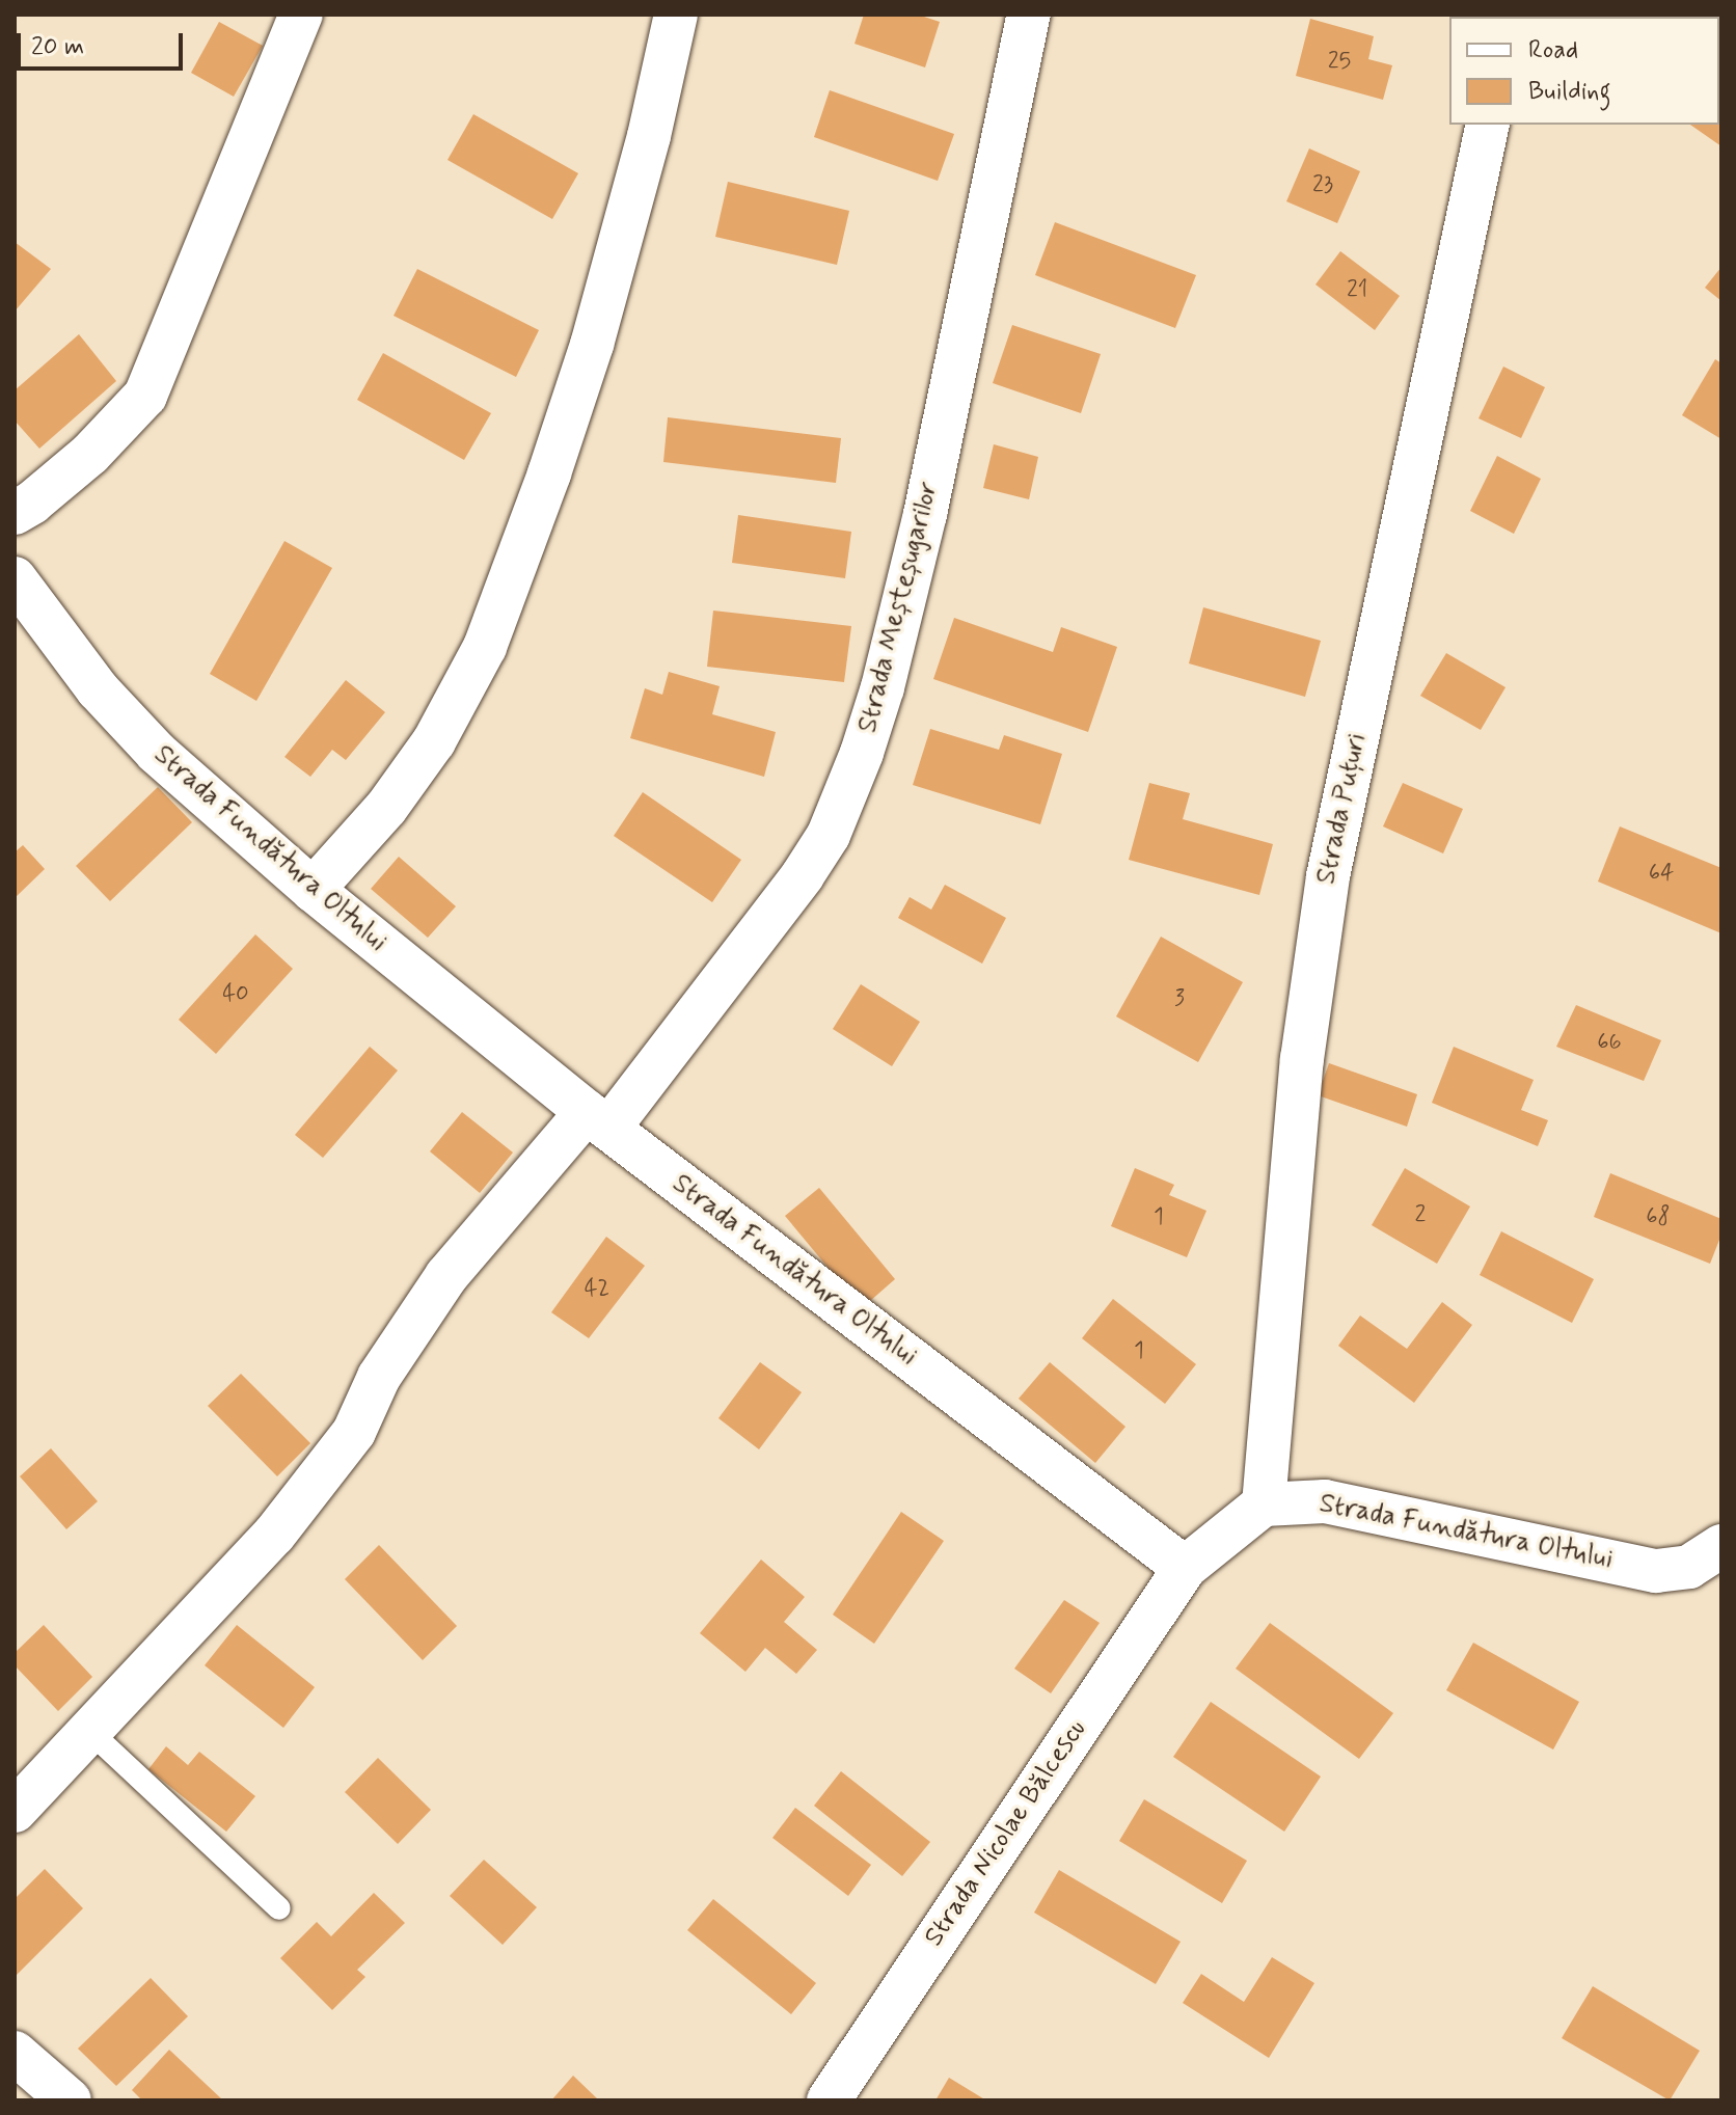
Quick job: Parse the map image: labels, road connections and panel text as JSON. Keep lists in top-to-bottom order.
{
  "streets": {
    "street": [
      "Strada Meșteșugarilor",
      "Strada Puțuri",
      "Strada Fundătura Oltului",
      "Strada Nicolae Bălcescu"
    ]
  },
  "crossings": [
    ["Strada Meșteșugarilor", "Strada Fundătura Oltului"],
    ["Strada Puțuri", "Strada Fundătura Oltului"],
    ["Strada Fundătura Oltului", "Strada Nicolae Bălcescu"]
  ],
  "house_numbers": [
    "25",
    "23",
    "21",
    "64",
    "40",
    "3",
    "66",
    "2",
    "1",
    "68",
    "42",
    "1"
  ],
  "legend": ["Road", "Building"],
  "scale_bar": "20 m"
}
